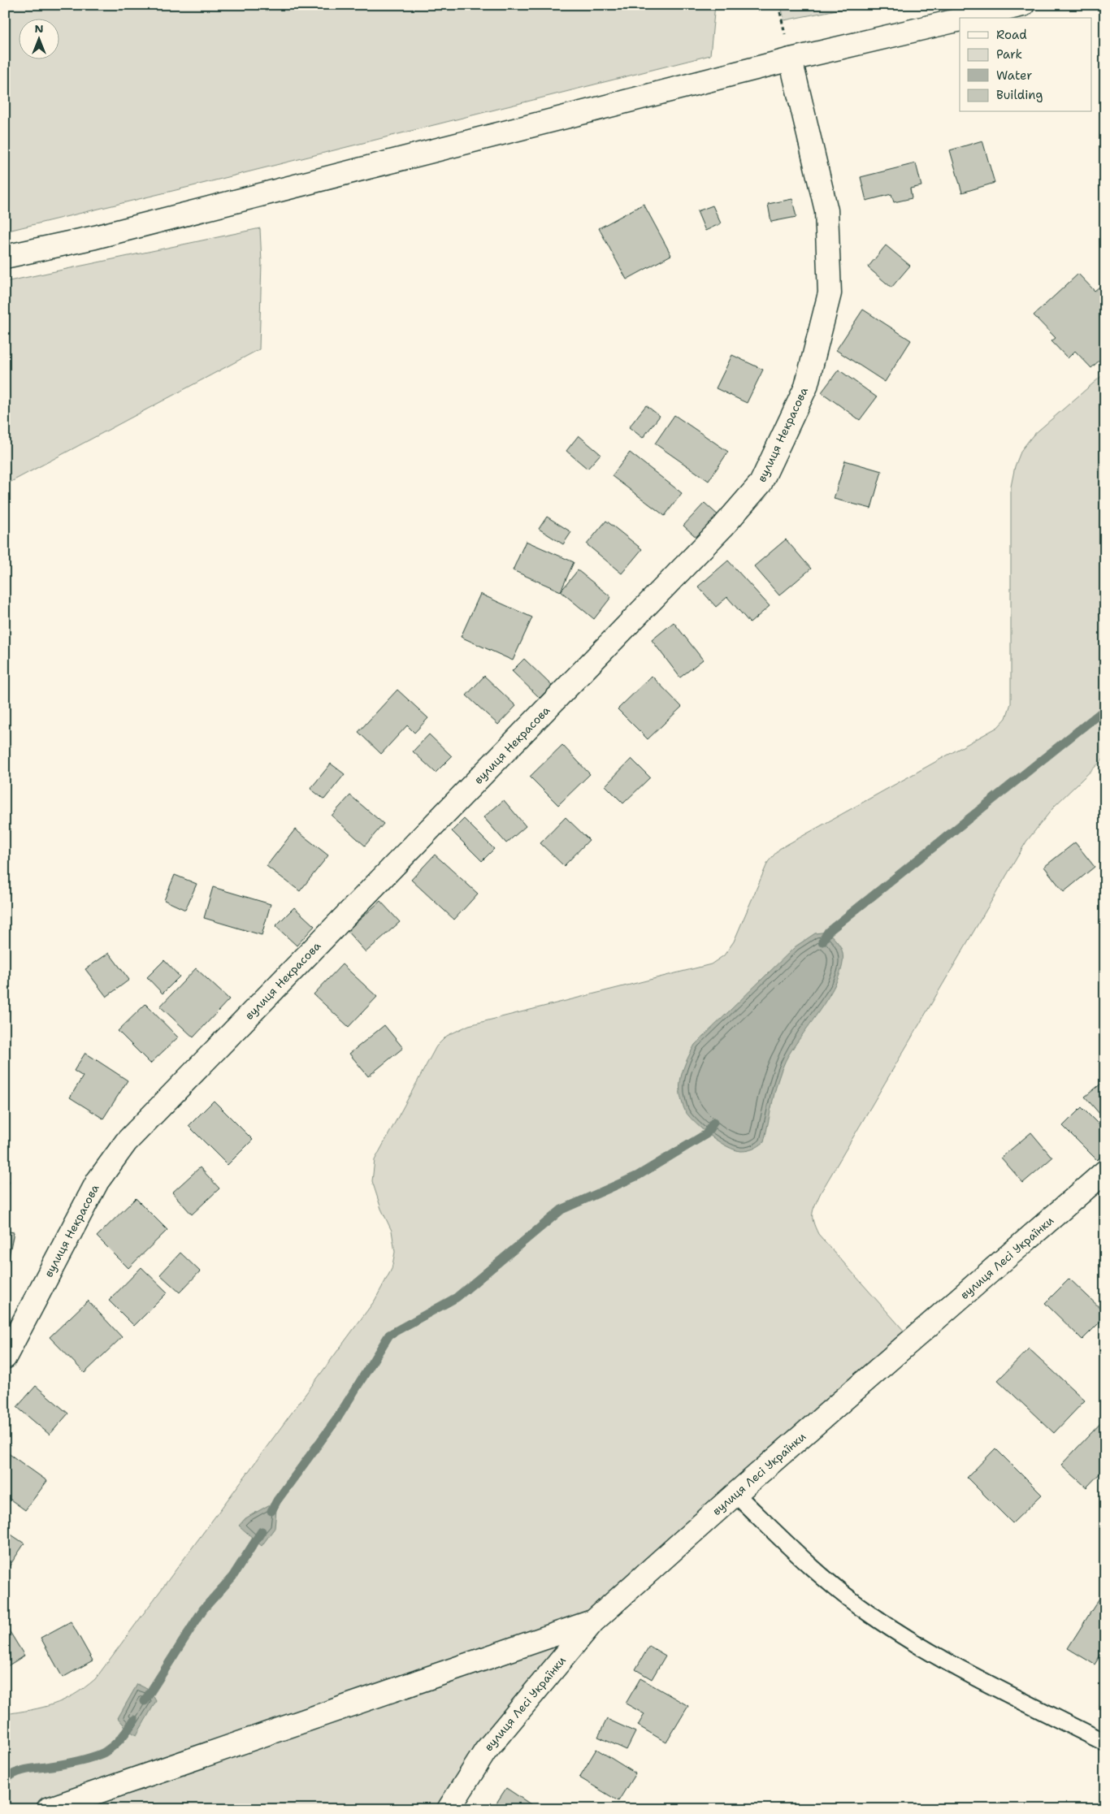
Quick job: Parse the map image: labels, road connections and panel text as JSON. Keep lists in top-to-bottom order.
{
  "streets": {
    "street": ["вулиця Некрасова", "вулиця Лесі Українки"]
  },
  "legend": [
    "Road",
    "Park",
    "Water",
    "Building"
  ],
  "north": "top"
}
